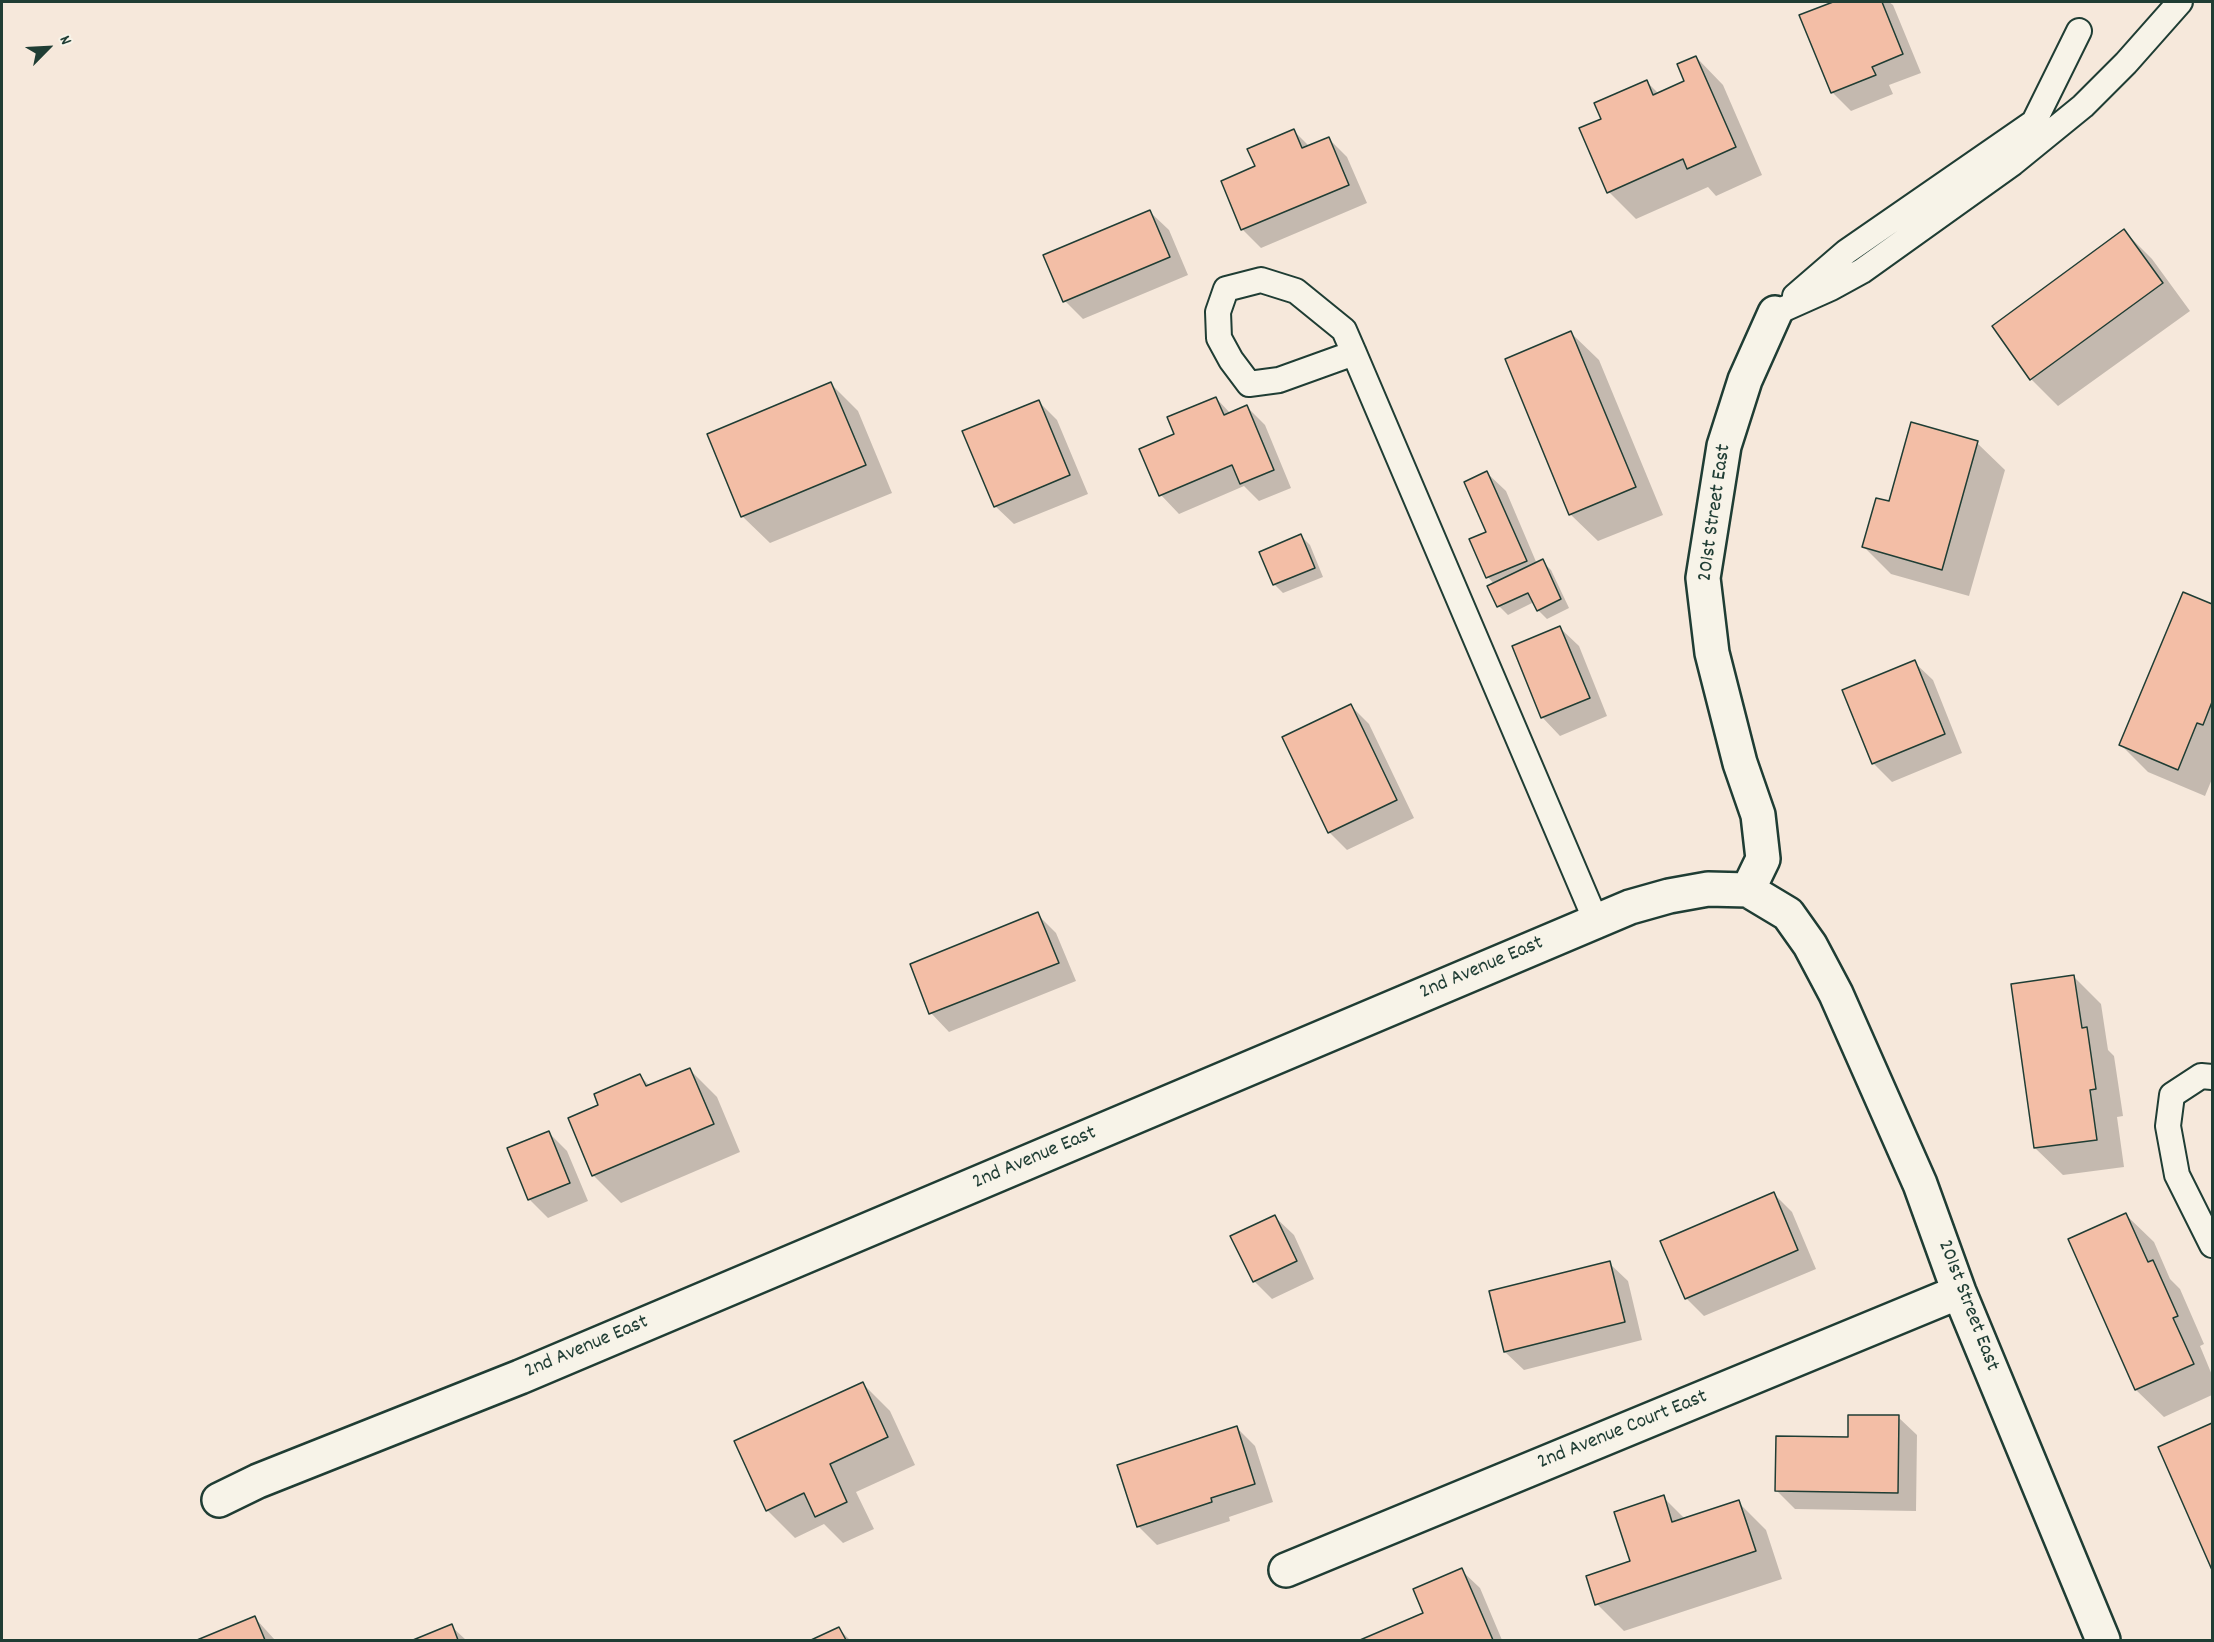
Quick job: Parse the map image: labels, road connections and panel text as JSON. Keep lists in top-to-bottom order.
{
  "streets": {
    "street": ["201st Street East", "2nd Avenue East", "2nd Avenue Court East"]
  },
  "crossings": [
    ["201st Street East", "2nd Avenue East"],
    ["201st Street East", "2nd Avenue Court East"]
  ],
  "north": "top right"
}
